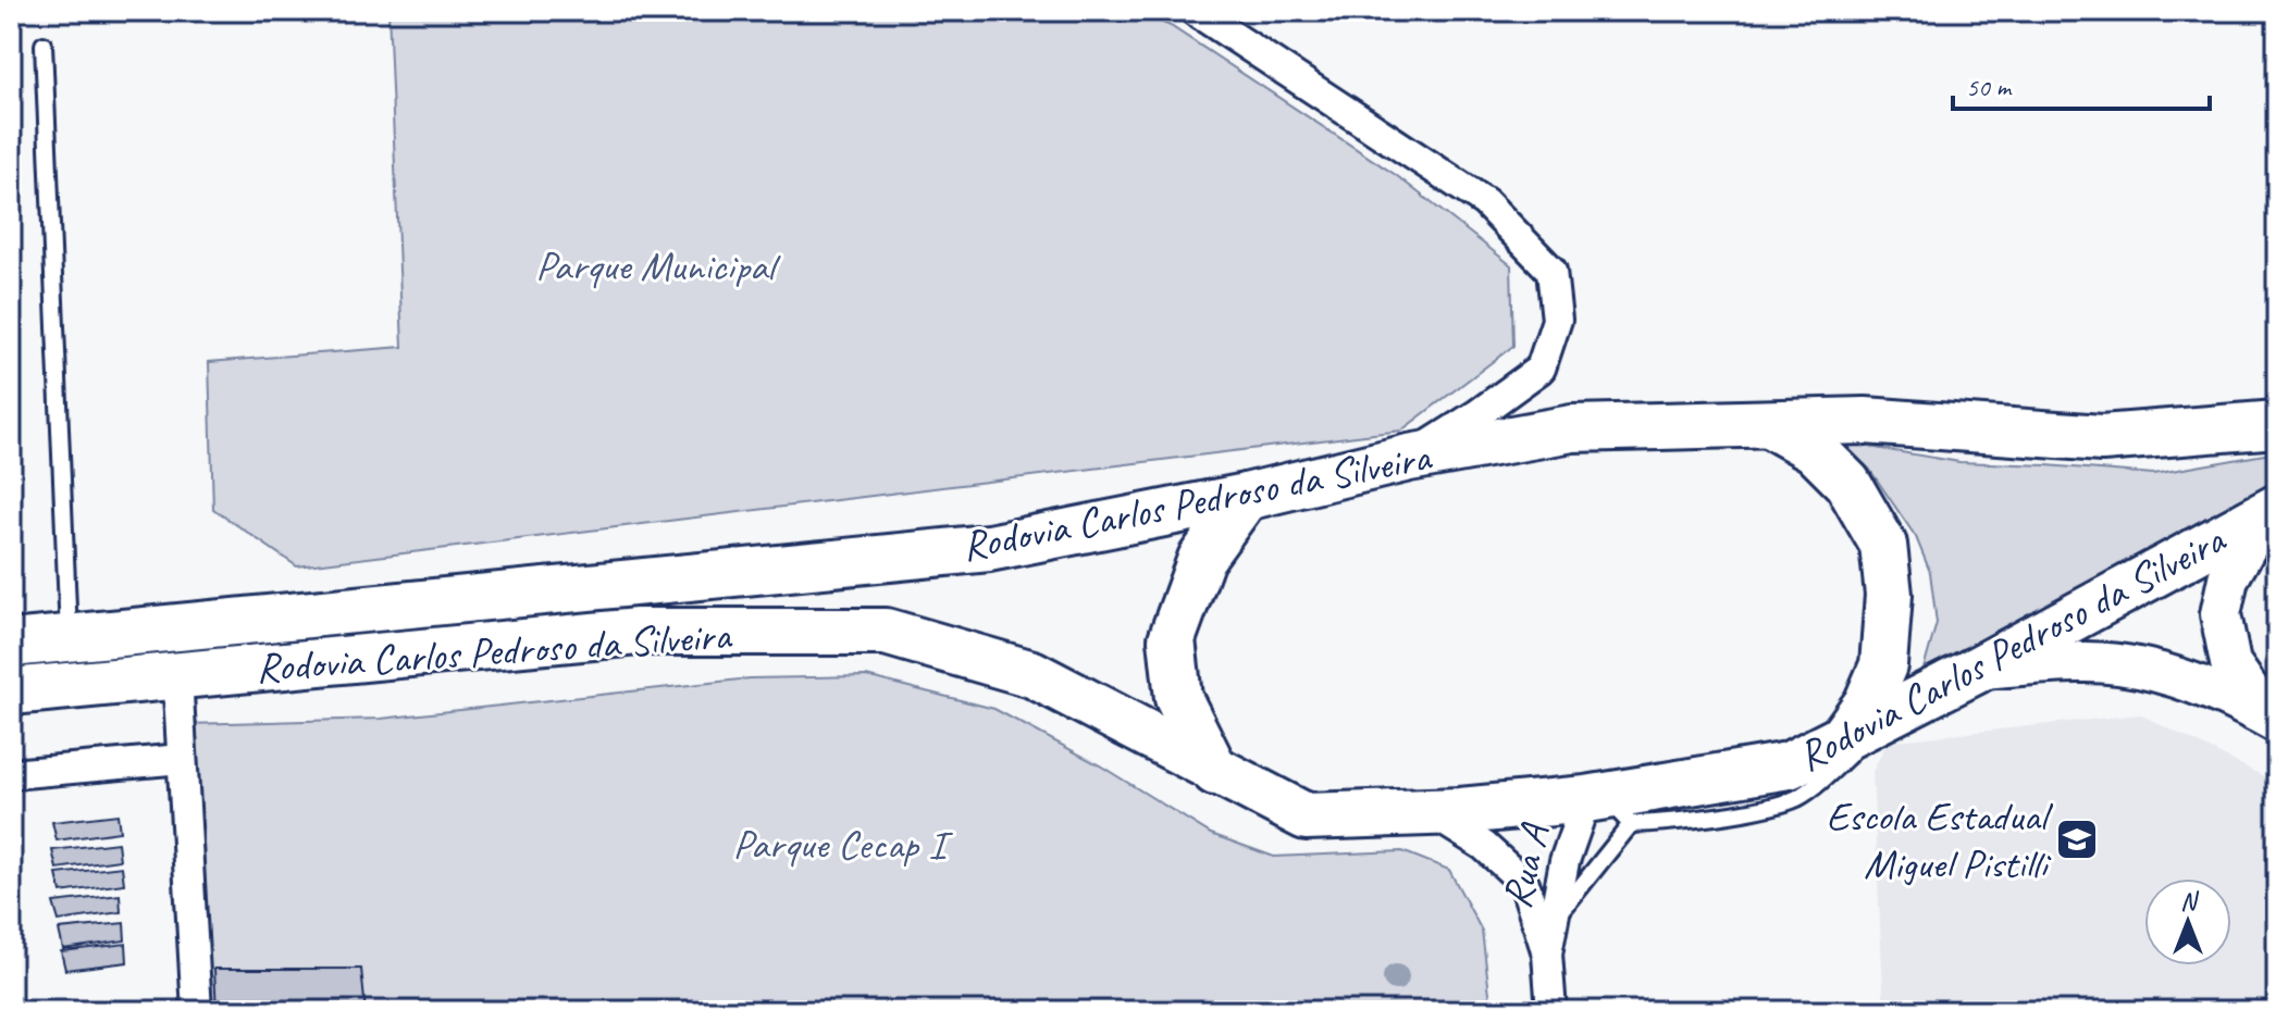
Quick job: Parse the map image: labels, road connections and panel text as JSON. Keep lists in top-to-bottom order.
{
  "streets": {
    "main road": ["Rodovia Carlos Pedroso da Silveira"],
    "street": ["Rua A"]
  },
  "crossings": [
    ["Rodovia Carlos Pedroso da Silveira", "Rua A"]
  ],
  "parks": ["Parque Municipal", "Parque Cecap I"],
  "places": {
    "school or university": ["Escola Estadual Miguel Pistilli"]
  },
  "scale_bar": "50 m",
  "north": "top"
}
